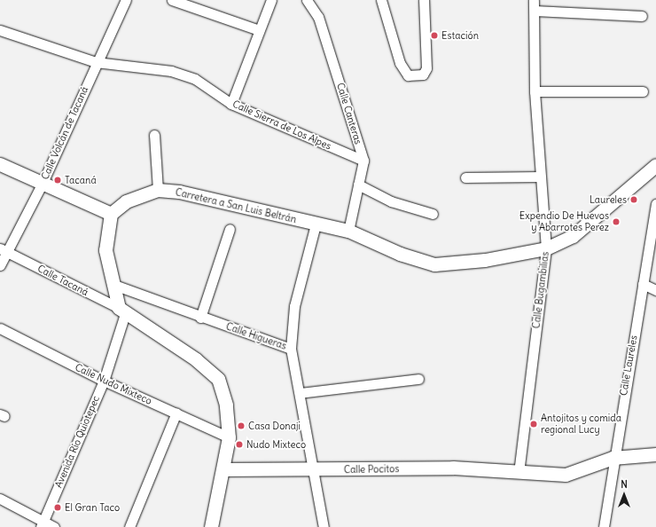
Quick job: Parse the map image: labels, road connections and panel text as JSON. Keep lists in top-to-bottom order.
{
  "streets": {
    "street": [
      "Calle Canteras",
      "Calle Sierra de Los Alpes",
      "Calle Volcán de Tacaná",
      "Carretera a San Luis Beltrán",
      "Calle Tacaná",
      "Calle Bugambilias",
      "Calle Higueras",
      "Calle Laureles",
      "Calle Nudo Mixteco",
      "Avenida Río Quiotepec",
      "Calle Pocitos"
    ]
  },
  "crossings": [
    ["Calle Canteras", "Calle Sierra de Los Alpes"],
    ["Calle Sierra de Los Alpes", "Calle Volcán de Tacaná"],
    ["Calle Volcán de Tacaná", "Calle Tacaná"],
    ["Carretera a San Luis Beltrán", "Calle Bugambilias"],
    ["Calle Tacaná", "Avenida Río Quiotepec"],
    ["Calle Bugambilias", "Calle Pocitos"],
    ["Calle Higueras", "Calle Pocitos"],
    ["Calle Laureles", "Calle Pocitos"],
    ["Calle Nudo Mixteco", "Avenida Río Quiotepec"]
  ],
  "places": [
    "Estación",
    "Tacaná",
    "Laureles",
    "Expendio De Huevos y Abarrotes Perez",
    "Antojitos y comida regional Lucy",
    "Casa Donaji",
    "Nudo Mixteco",
    "El Gran Taco"
  ],
  "north": "top"
}
